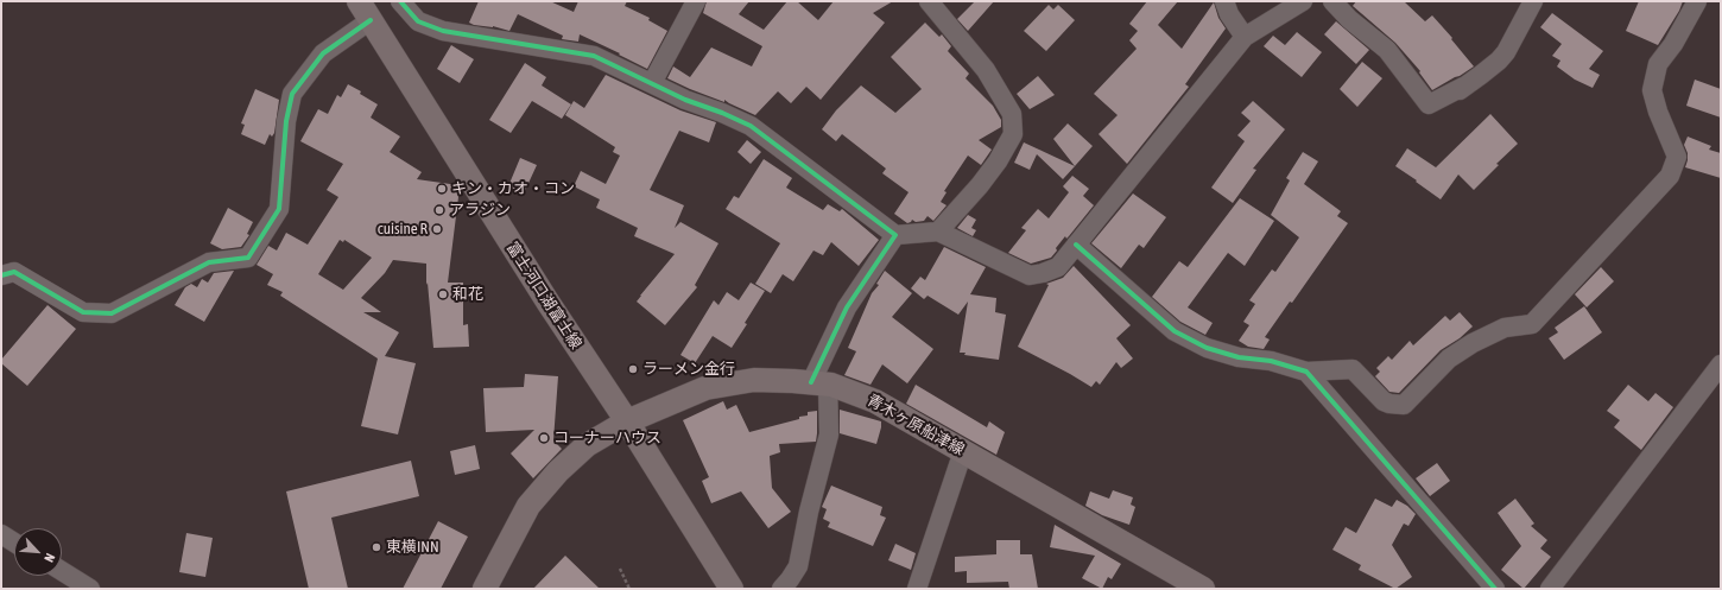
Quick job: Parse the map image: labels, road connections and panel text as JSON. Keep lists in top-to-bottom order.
{
  "streets": {
    "main road": ["富士河口湖富士線", "青木ヶ原船津線"]
  },
  "crossings": [
    ["富士河口湖富士線", "青木ヶ原船津線"]
  ],
  "places": [
    "キン・カオ・コン",
    "アラジン",
    "cuisine R",
    "和花",
    "ラーメン金行",
    "コーナーハウス",
    "東横INN"
  ],
  "north": "bottom right"
}
